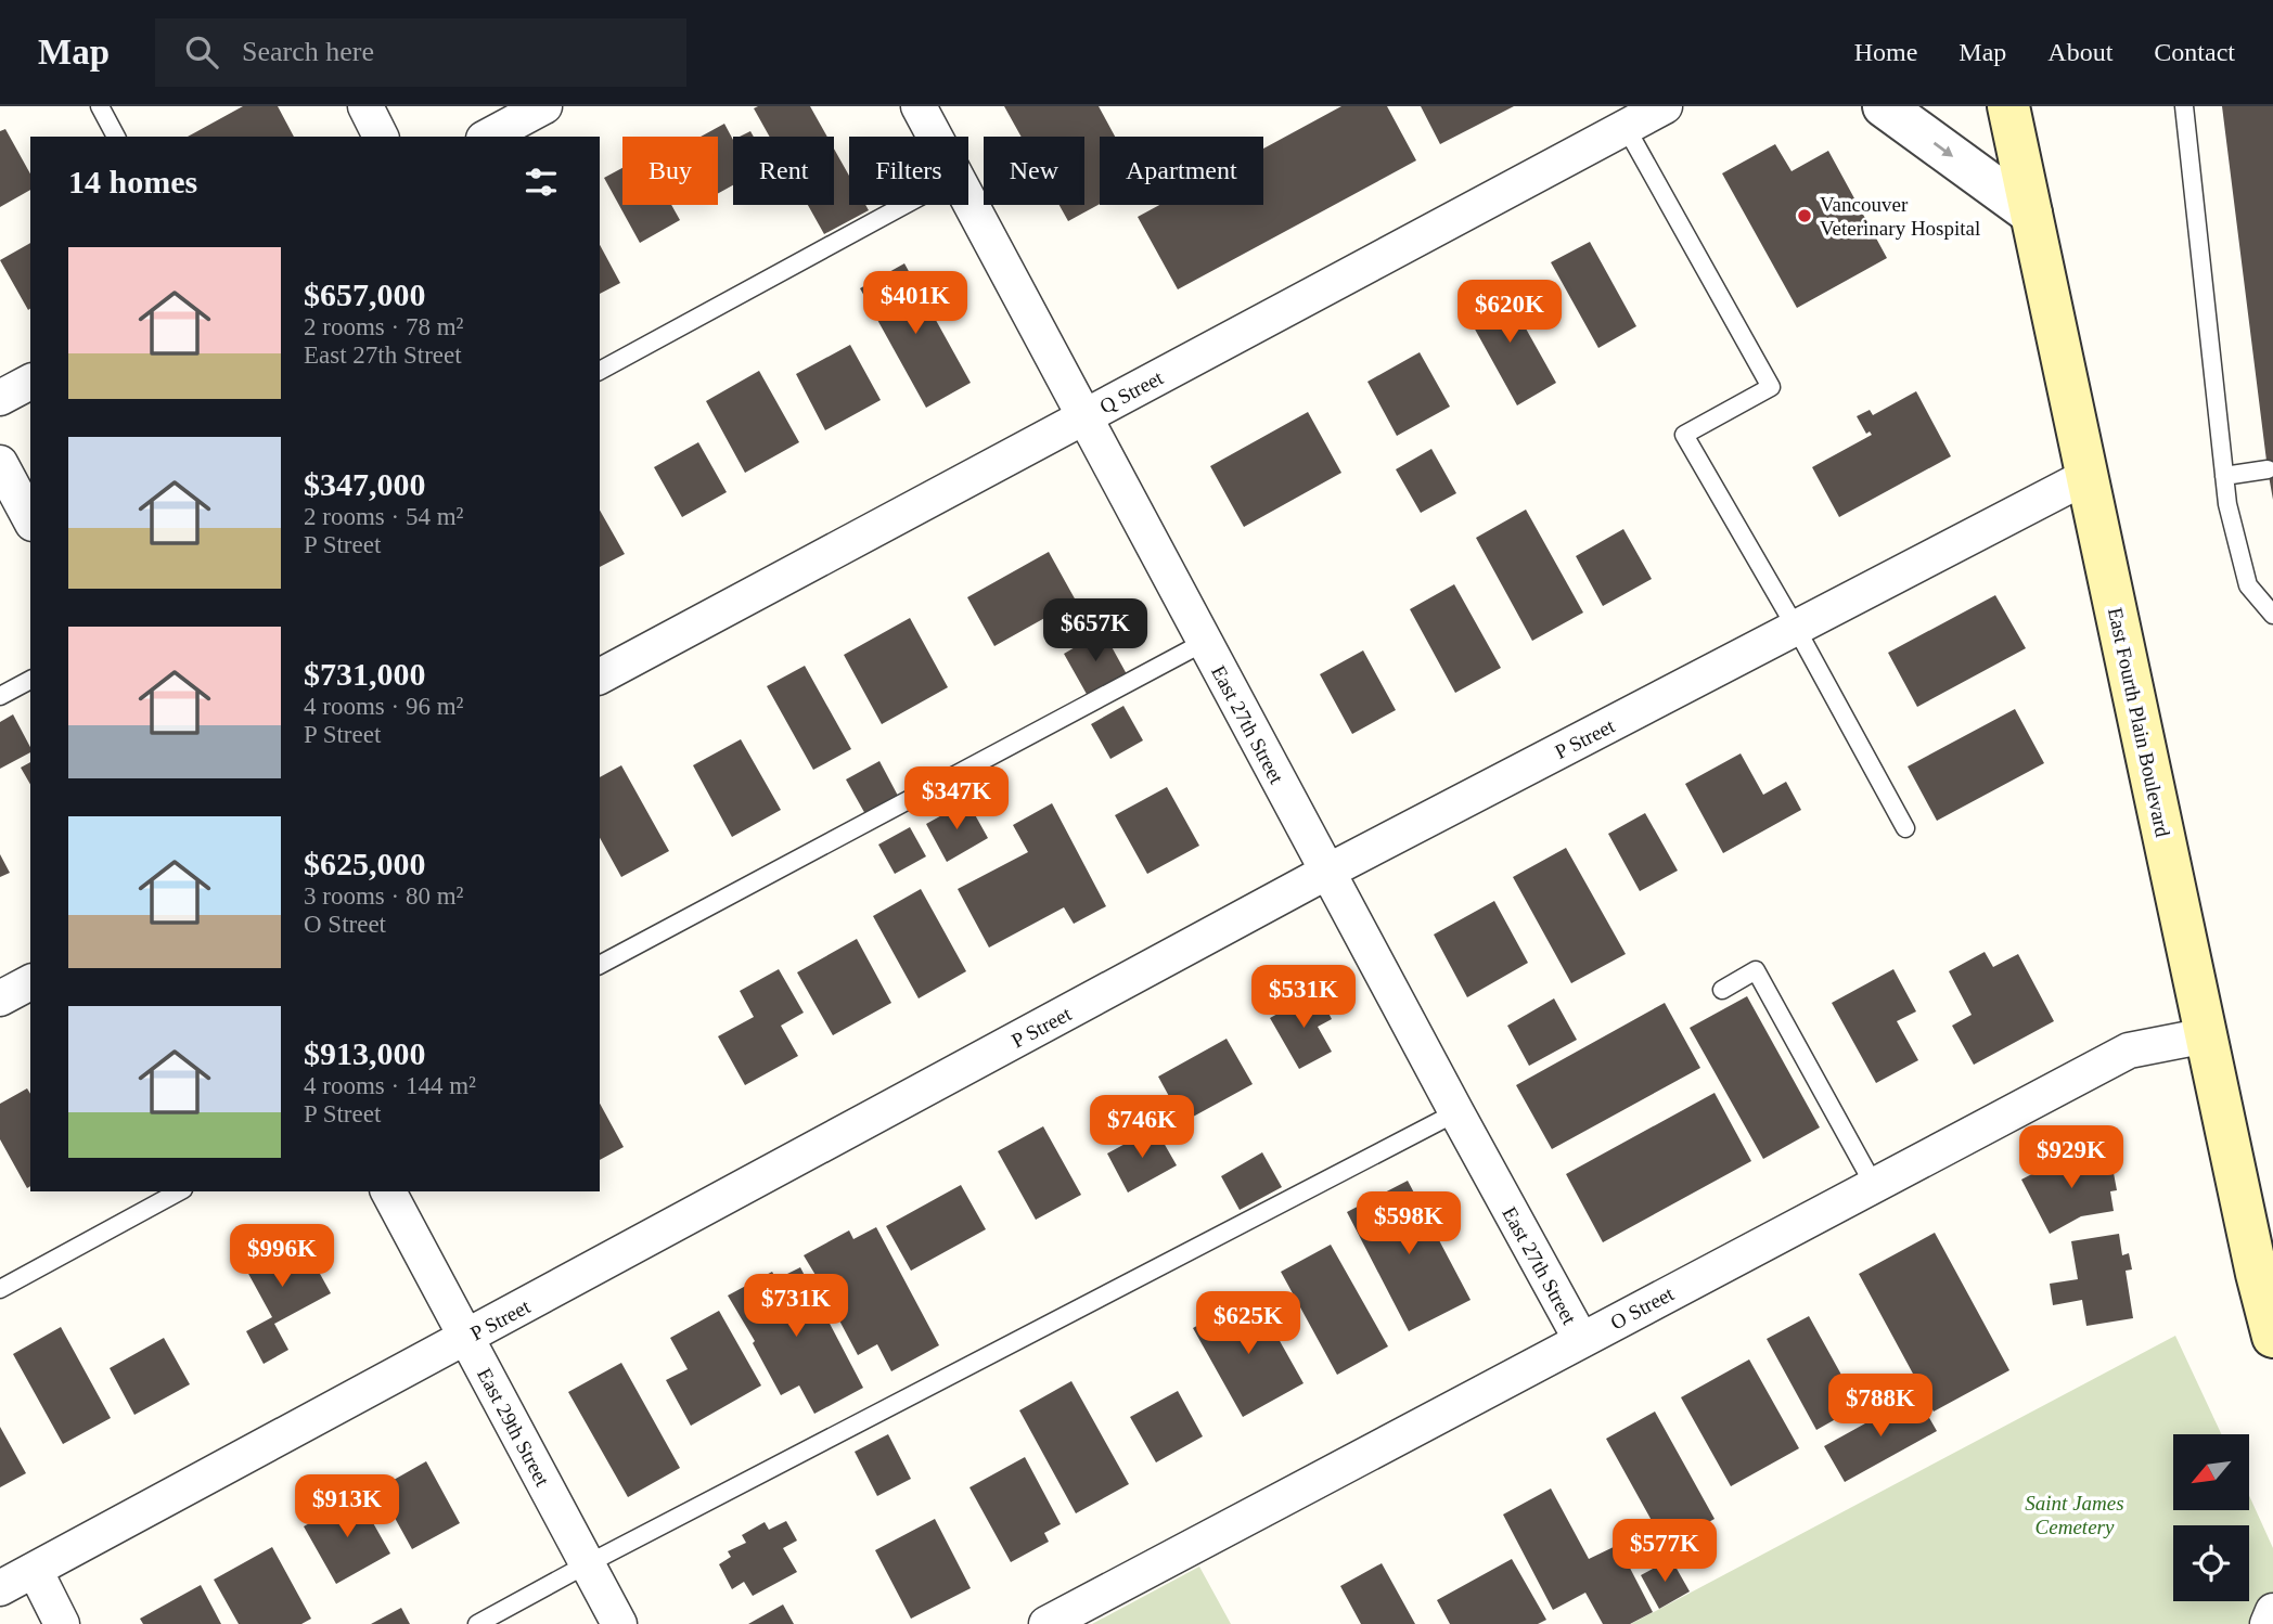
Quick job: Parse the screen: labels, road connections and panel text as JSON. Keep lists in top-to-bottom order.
{
  "streets": {
    "main road": ["East Fourth Plain Boulevard"],
    "street": [
      "Q Street",
      "East 27th Street",
      "P Street",
      "O Street",
      "East 29th Street"
    ]
  },
  "crossings": [
    ["Q Street", "East 27th Street"],
    ["East Fourth Plain Boulevard", "P Street"],
    ["East Fourth Plain Boulevard", "O Street"],
    ["East 27th Street", "P Street"],
    ["East 27th Street", "O Street"],
    ["P Street", "East 29th Street"]
  ],
  "parks": ["Saint James Cemetery"],
  "places": ["Vancouver Veterinary Hospital"],
  "north": "bottom left",
  "page": {
    "header": "Map",
    "search": "Search here",
    "nav": [
      "Home",
      "Map",
      "About",
      "Contact"
    ],
    "chip": [
      "Buy",
      "Rent",
      "Filters",
      "New",
      "Apartment"
    ],
    "heading": "14 homes",
    "list": [
      {
        "name": "$657,000",
        "note": "2 rooms · 78 m² · East 27th Street"
      },
      {
        "name": "$347,000",
        "note": "2 rooms · 54 m² · P Street"
      },
      {
        "name": "$731,000",
        "note": "4 rooms · 96 m² · P Street"
      },
      {
        "name": "$625,000",
        "note": "3 rooms · 80 m² · O Street"
      },
      {
        "name": "$913,000",
        "note": "4 rooms · 144 m² · P Street"
      }
    ],
    "price": [
      "$401K",
      "$620K",
      "$657K",
      "$347K",
      "$531K",
      "$746K",
      "$929K",
      "$598K",
      "$996K",
      "$731K",
      "$625K",
      "$788K",
      "$913K",
      "$577K"
    ]
  }
}
